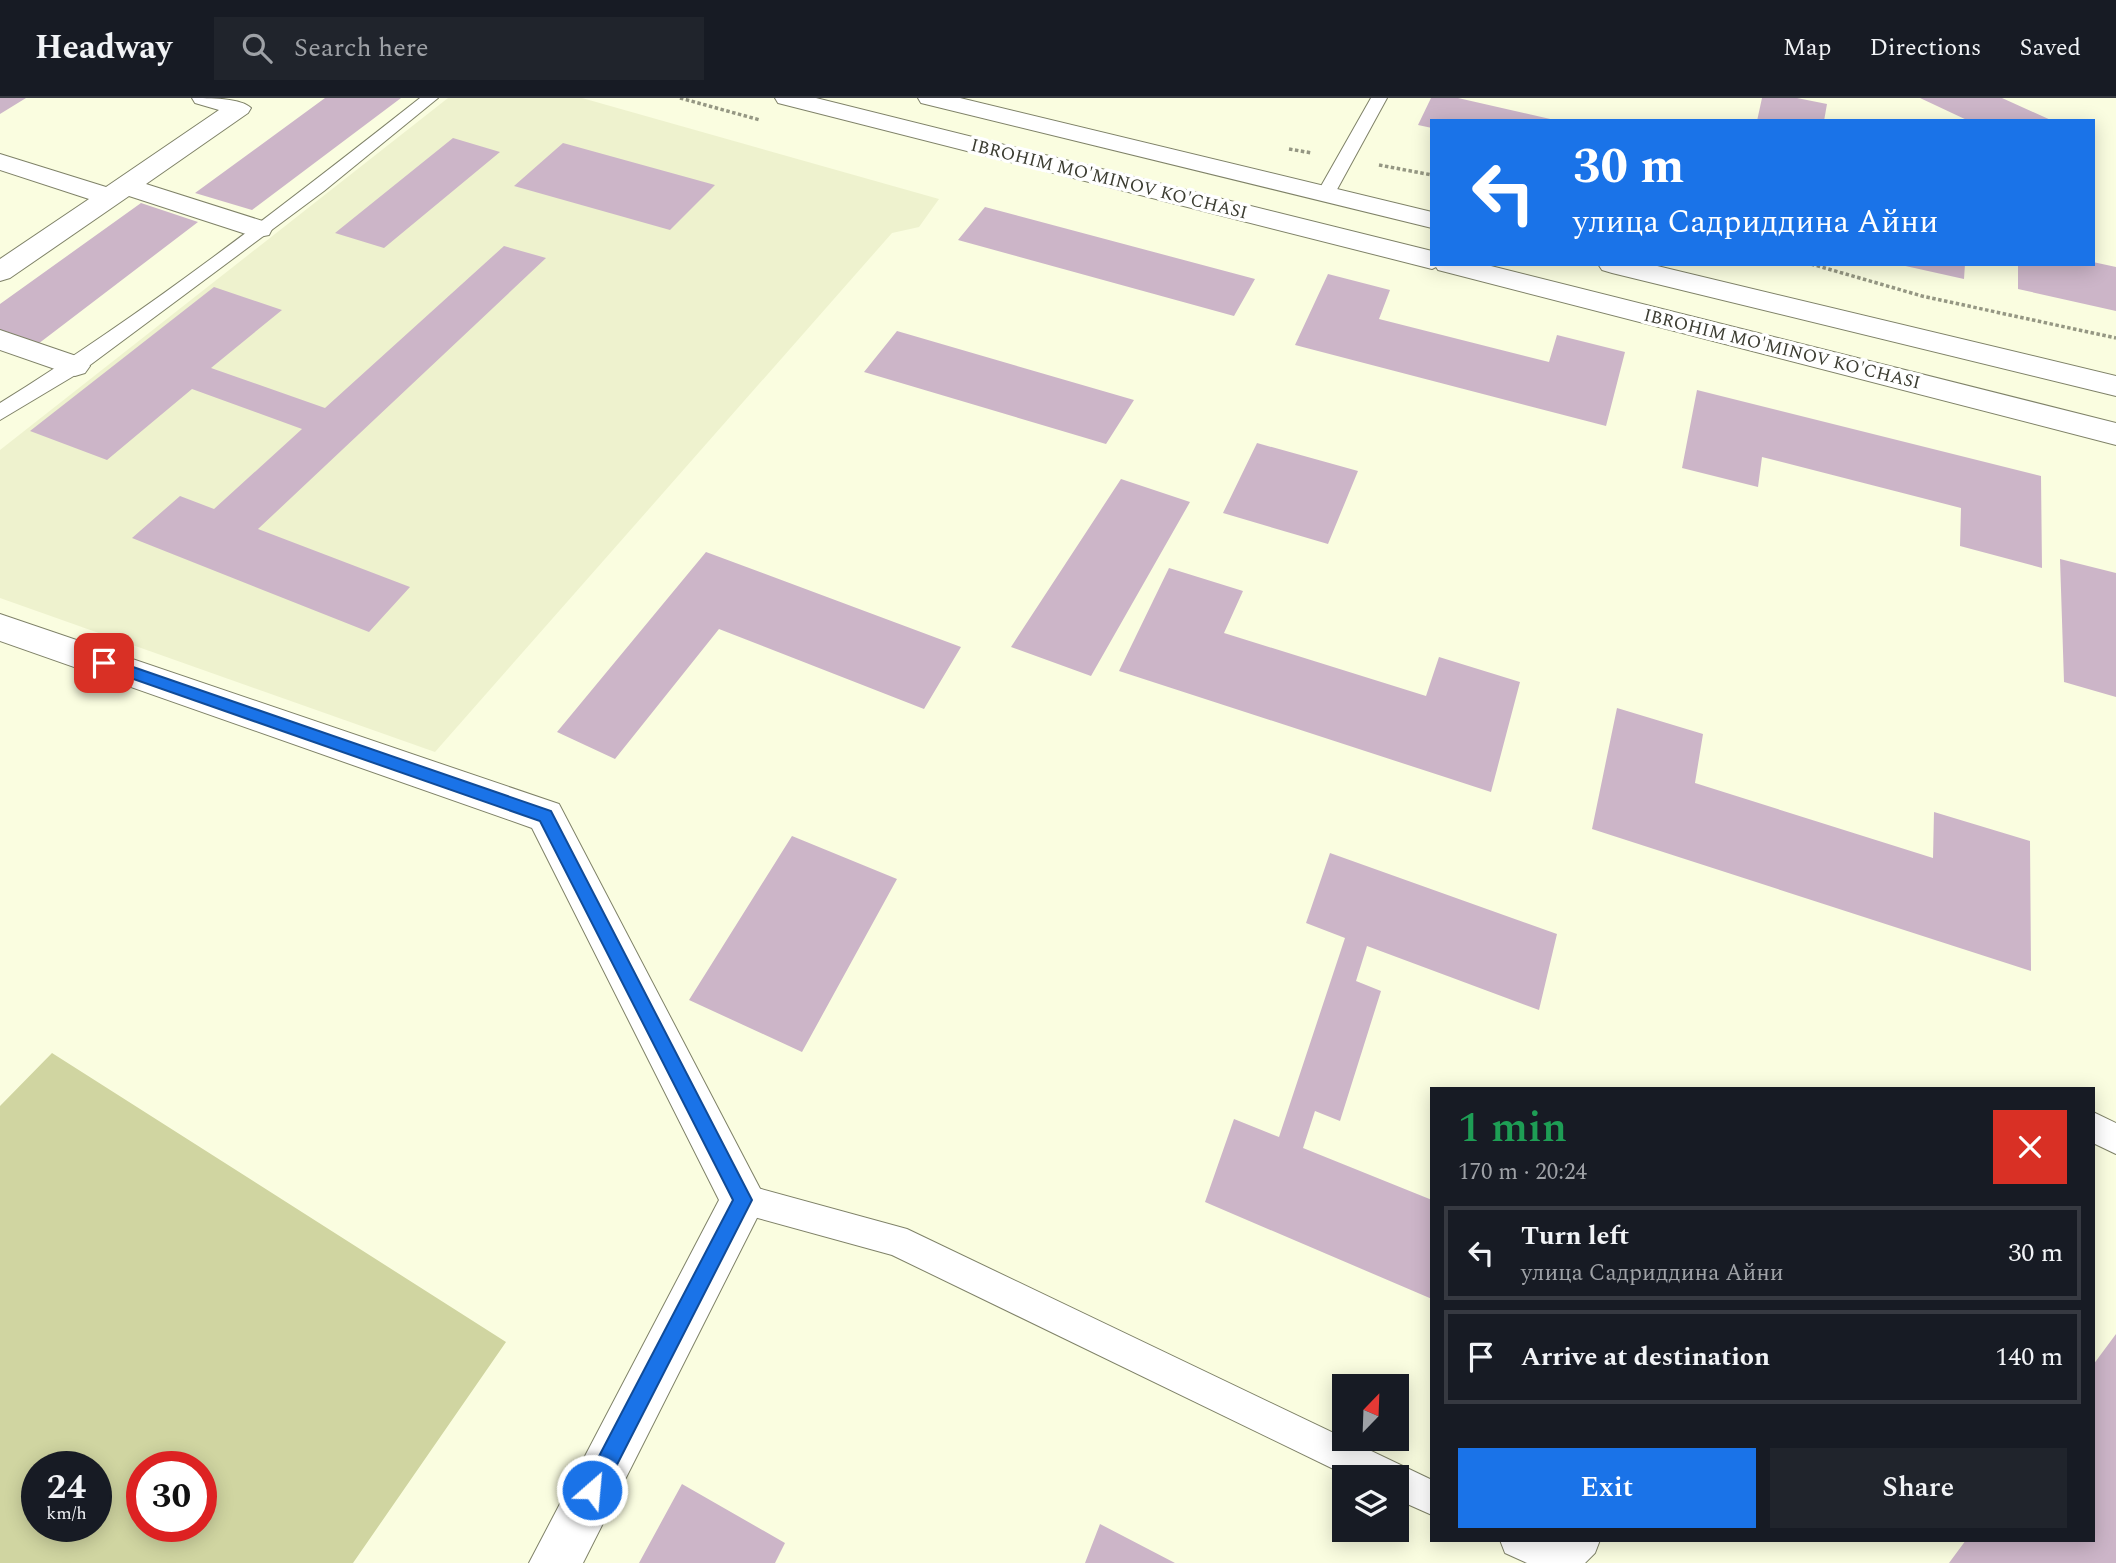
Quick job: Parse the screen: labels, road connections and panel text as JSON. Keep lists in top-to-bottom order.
{
  "streets": {
    "main road": ["IBROHIM MO'MINOV KO'CHASI"]
  },
  "north": "top right",
  "page": {
    "header": "Headway",
    "search": "Search here",
    "nav": ["Map", "Directions", "Saved"],
    "turn": ["30 m", "улица Садриддина Айни"],
    "heading": ["1 min", "170 m · 20:24"],
    "list": [
      {
        "name": "Turn left",
        "note": "улица Садриддина Айни",
        "value": "30 m"
      },
      {
        "name": "Arrive at destination",
        "value": "140 m"
      }
    ],
    "buttons": ["Exit", "Share"],
    "speed": "24 km/h",
    "limit": "30"
  }
}
